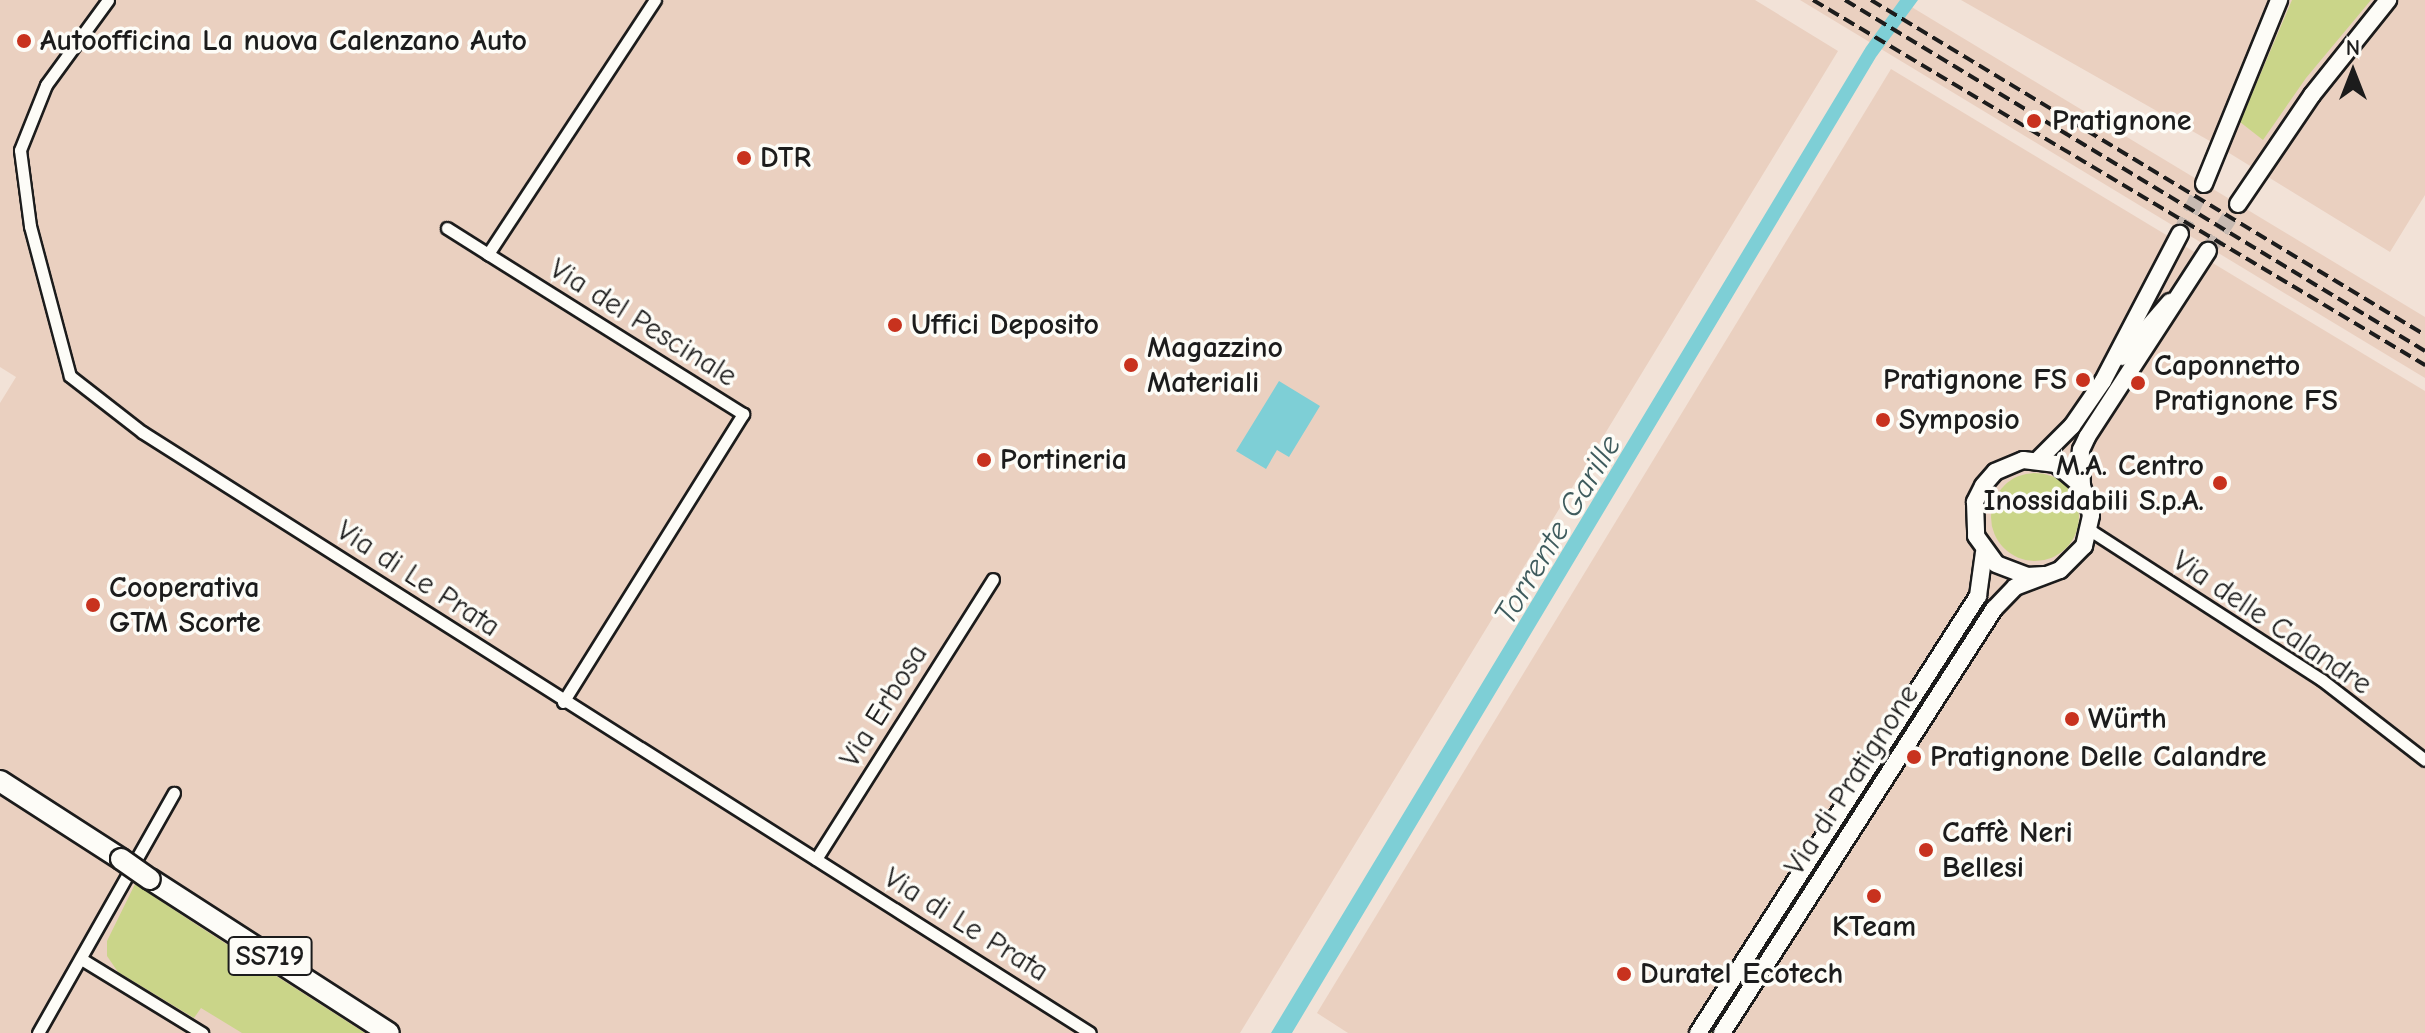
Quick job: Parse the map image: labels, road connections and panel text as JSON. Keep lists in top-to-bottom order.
{
  "streets": {
    "highway": ["SS719"],
    "main road": ["Via di Pratignone"],
    "street": [
      "Via del Pescinale",
      "Via di Le Prata",
      "Via delle Calandre",
      "Via Erbosa"
    ]
  },
  "crossings": [
    ["Via del Pescinale", "Via di Le Prata"],
    ["Via di Le Prata", "Via Erbosa"],
    ["Via delle Calandre", "Via di Pratignone"]
  ],
  "water": ["Torrente Garille"],
  "places": [
    "Autoofficina La nuova Calenzano Auto",
    "Pratignone",
    "DTR",
    "Uffici Deposito",
    "Magazzino Materiali",
    "Pratignone FS",
    "Caponnetto Pratignone FS",
    "Symposio",
    "Portineria",
    "M.A. Centro Inossidabili S.p.A.",
    "Cooperativa GTM Scorte",
    "Würth",
    "Pratignone Delle Calandre",
    "Caffè Neri Bellesi",
    "KTeam",
    "Duratel Ecotech"
  ],
  "north": "top"
}
